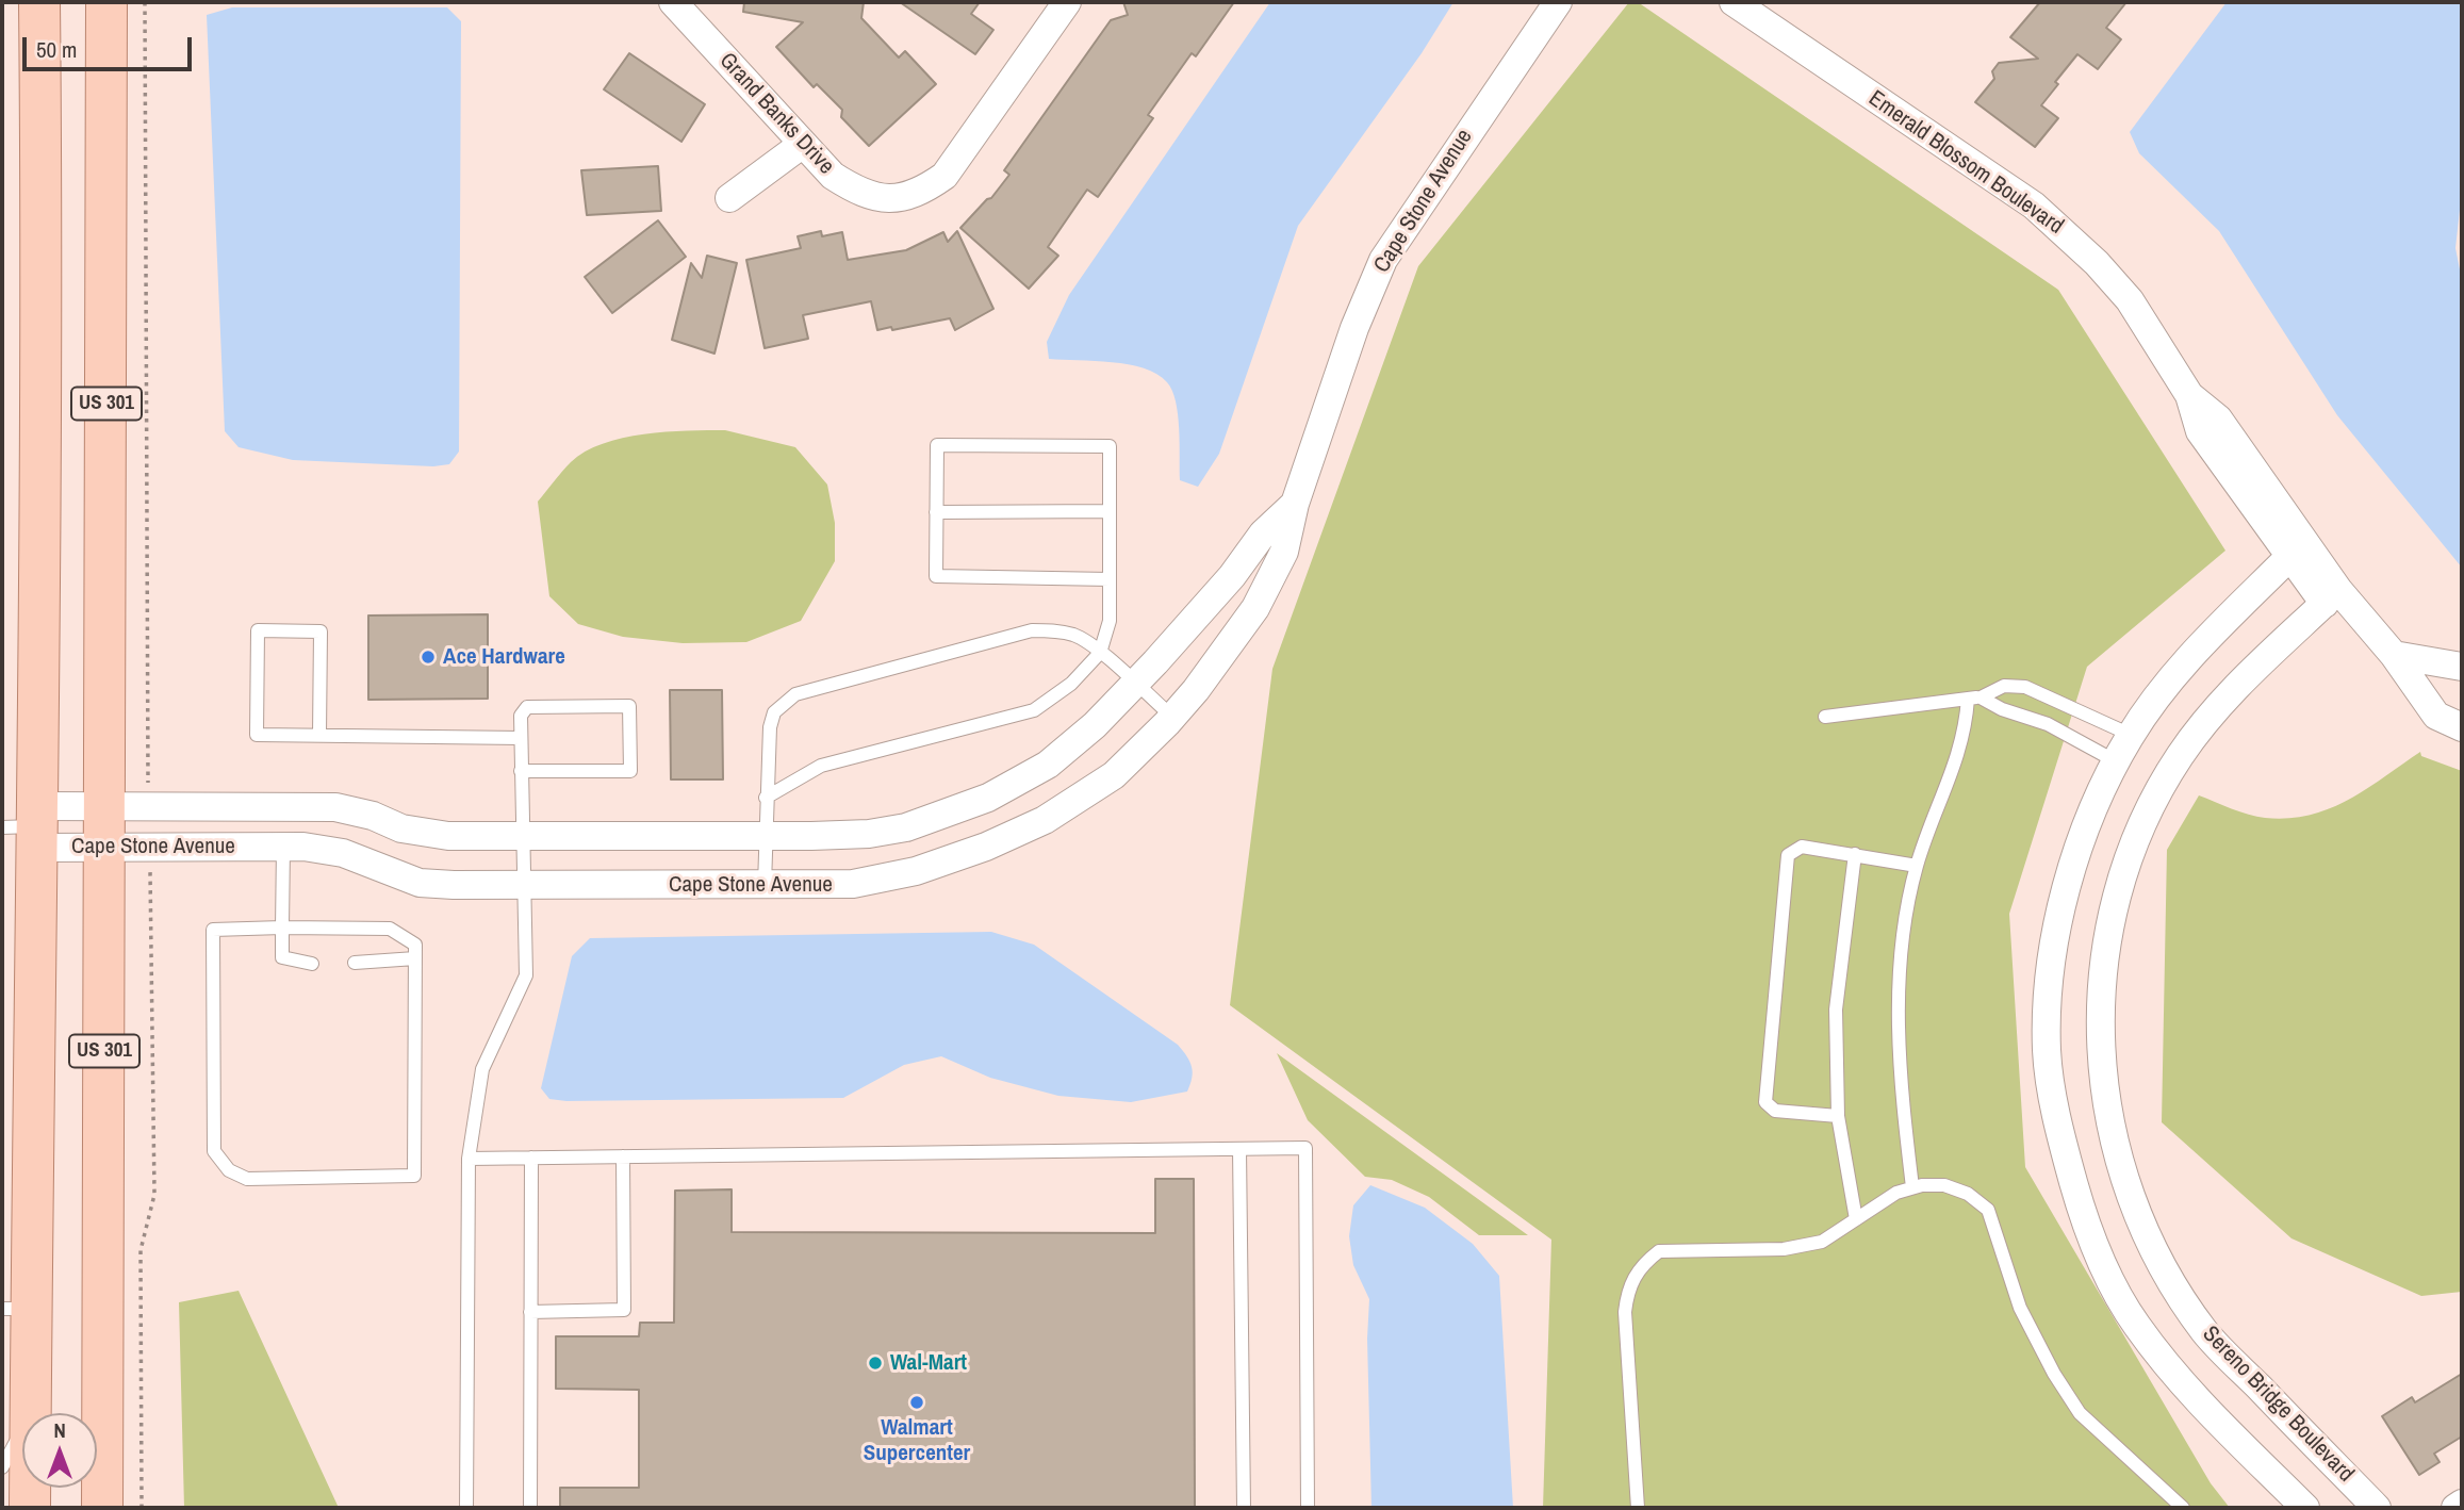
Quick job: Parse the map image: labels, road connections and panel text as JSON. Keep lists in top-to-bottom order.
{
  "streets": {
    "main road": ["US 301"],
    "street": [
      "Grand Banks Drive",
      "Emerald Blossom Boulevard",
      "Cape Stone Avenue",
      "Sereno Bridge Boulevard"
    ]
  },
  "crossings": [
    ["Emerald Blossom Boulevard", "Sereno Bridge Boulevard"],
    ["Cape Stone Avenue", "US 301"]
  ],
  "places": ["Ace Hardware", "Wal-Mart", "Walmart Supercenter"],
  "scale_bar": "50 m",
  "north": "top"
}
